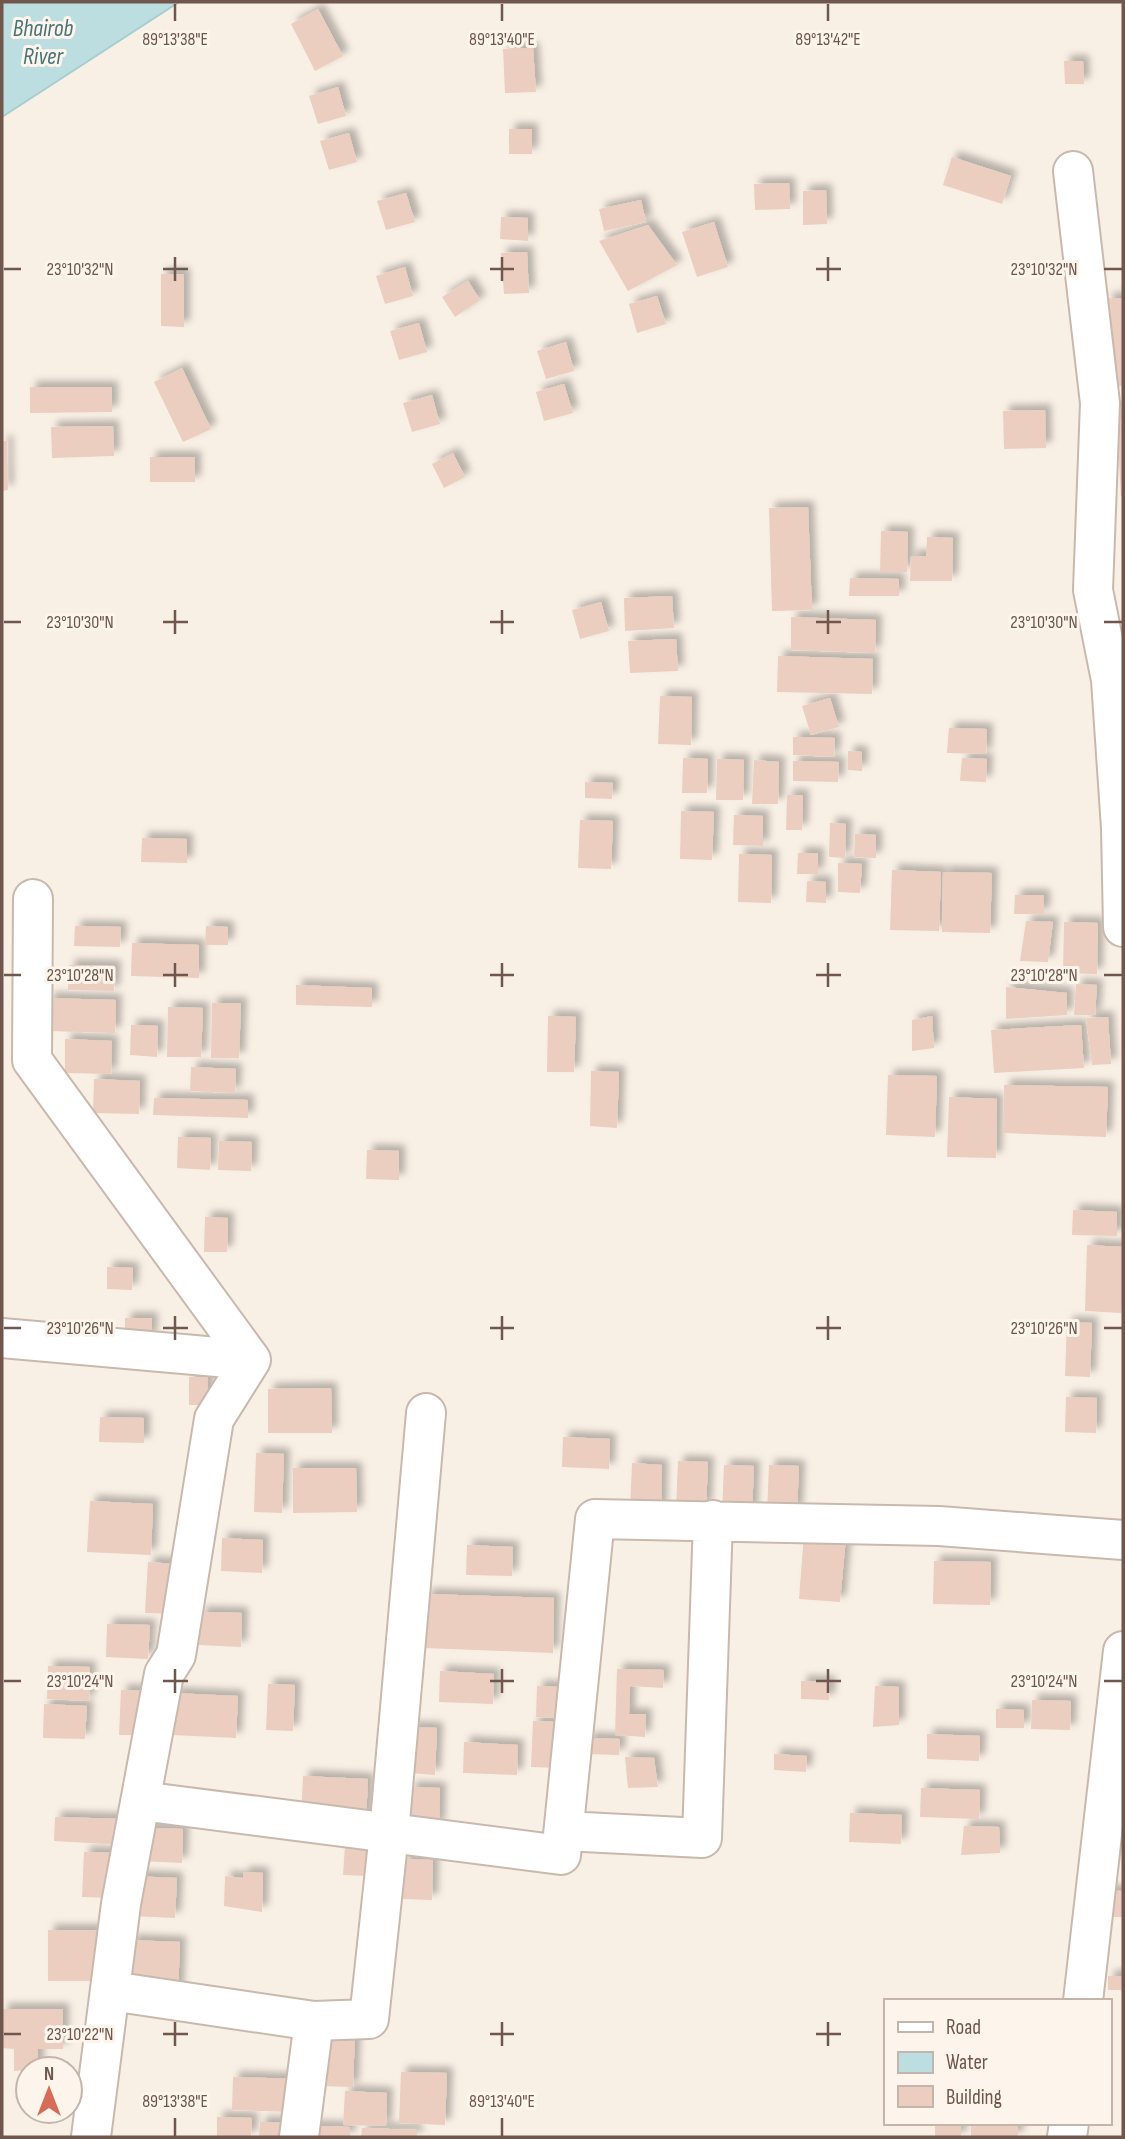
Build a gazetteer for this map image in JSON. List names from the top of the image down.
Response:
{
  "water": ["Bhairob River"],
  "legend": ["Road", "Water", "Building"],
  "north": "top",
  "coordinates": [
    "89°13'38\"E",
    "89°13'40\"E",
    "89°13'42\"E",
    "23°10'32\"N",
    "23°10'30\"N",
    "23°10'28\"N",
    "23°10'26\"N",
    "23°10'24\"N",
    "23°10'22\"N"
  ]
}
